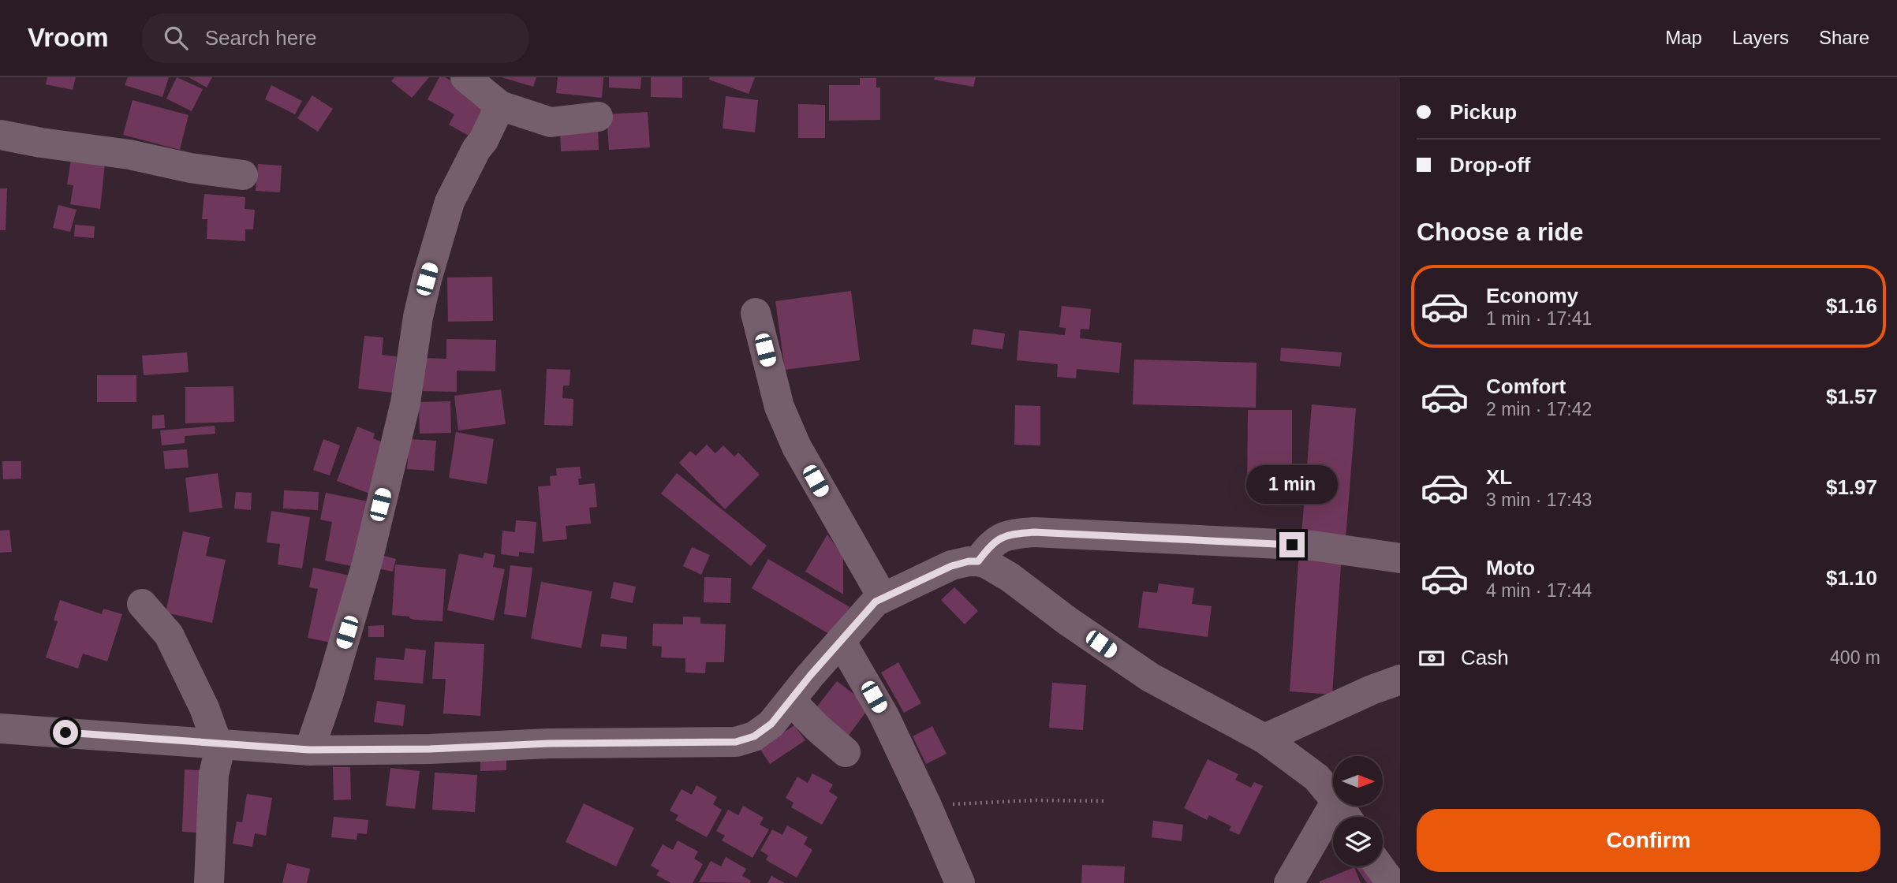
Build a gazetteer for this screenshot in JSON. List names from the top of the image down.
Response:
{
  "north": "right",
  "page": {
    "header": "Vroom",
    "search": "Search here",
    "nav": ["Map", "Layers", "Share"],
    "banner": ["Pickup", "Drop-off"],
    "heading": "Choose a ride",
    "list": [
      {
        "name": "Economy",
        "note": "1 min · 17:41",
        "value": "$1.16"
      },
      {
        "name": "Comfort",
        "note": "2 min · 17:42",
        "value": "$1.57"
      },
      {
        "name": "XL",
        "note": "3 min · 17:43",
        "value": "$1.97"
      },
      {
        "name": "Moto",
        "note": "4 min · 17:44",
        "value": "$1.10"
      }
    ],
    "bubble": "1 min",
    "pay": ["Cash", "400 m"],
    "buttons": "Confirm"
  }
}
